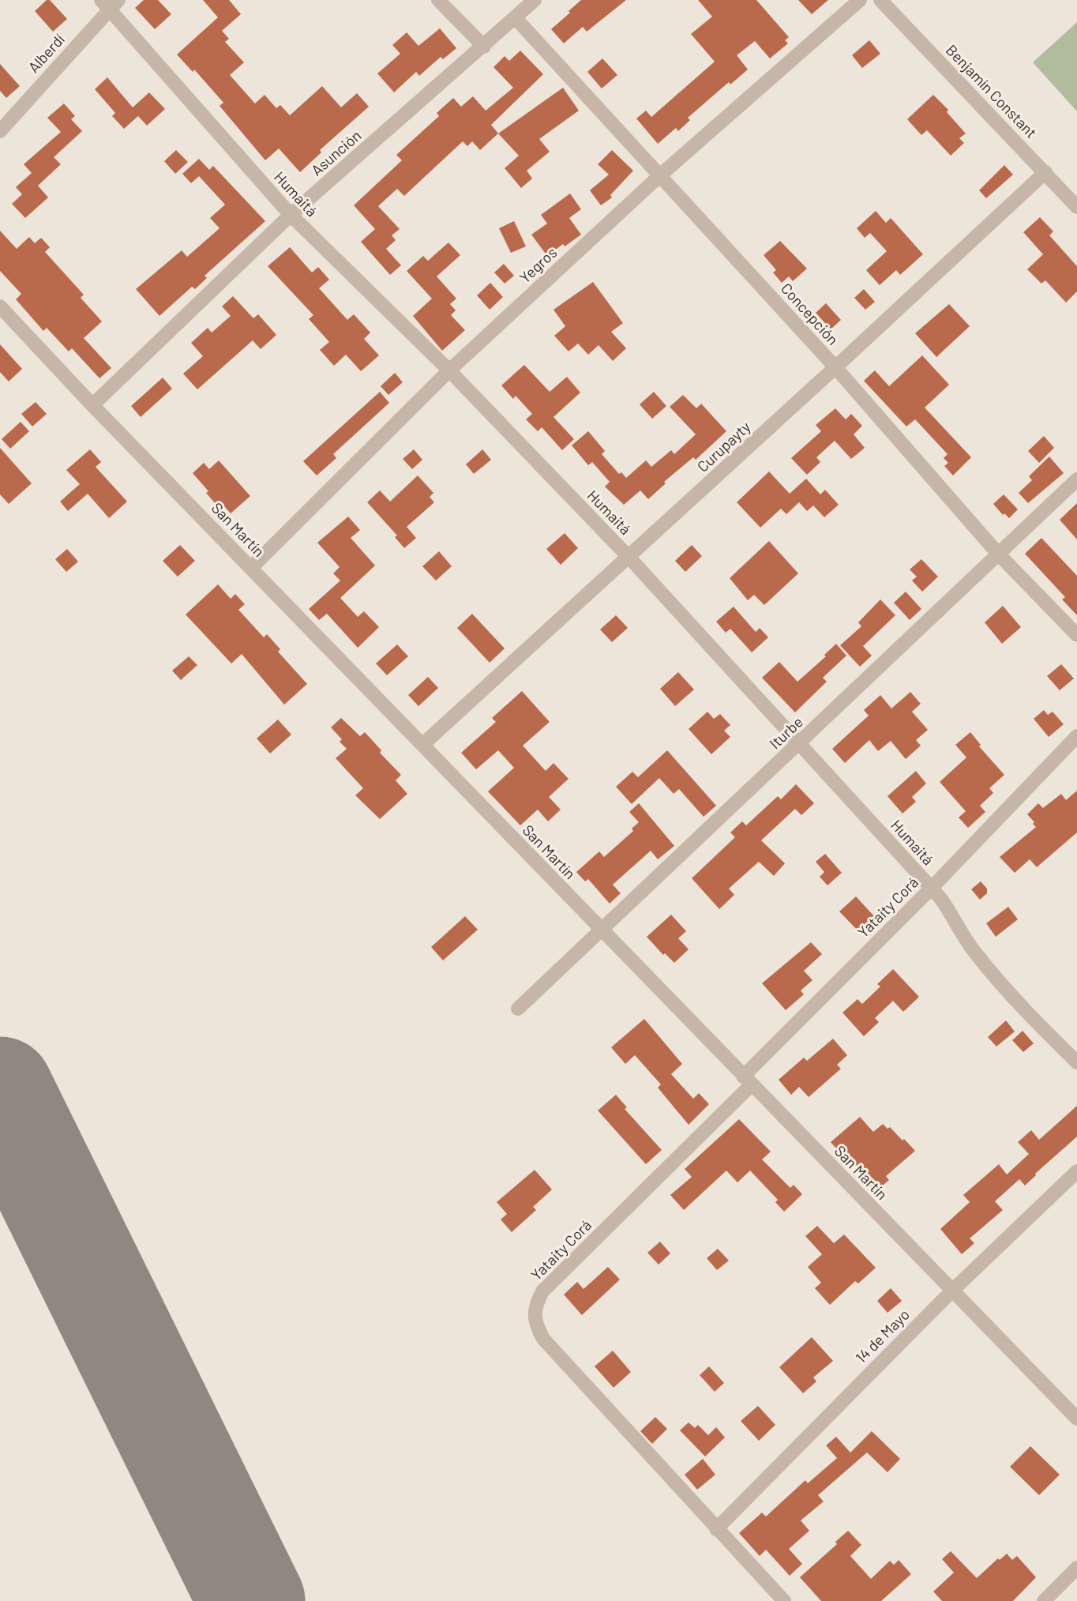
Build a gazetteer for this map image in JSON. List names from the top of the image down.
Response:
{
  "streets": {
    "street": [
      "Alberdí",
      "Benjamín Constant",
      "Asunción",
      "Humaitá",
      "Yegros",
      "Concepción",
      "Curupayty",
      "San Martín",
      "Iturbe",
      "Yataity Corá",
      "14 de Mayo"
    ]
  },
  "crossings": [
    ["Alberdí", "Humaitá"],
    ["Benjamín Constant", "Curupayty"],
    ["Asunción", "Humaitá"],
    ["Asunción", "Concepción"],
    ["Asunción", "San Martín"],
    ["Humaitá", "Yegros"],
    ["Humaitá", "Curupayty"],
    ["Humaitá", "Iturbe"],
    ["Humaitá", "Yataity Corá"],
    ["Yegros", "Concepción"],
    ["Yegros", "San Martín"],
    ["Concepción", "Curupayty"],
    ["Concepción", "Iturbe"],
    ["Curupayty", "San Martín"],
    ["San Martín", "Iturbe"],
    ["San Martín", "Yataity Corá"],
    ["San Martín", "14 de Mayo"],
    ["Yataity Corá", "14 de Mayo"]
  ]
}
